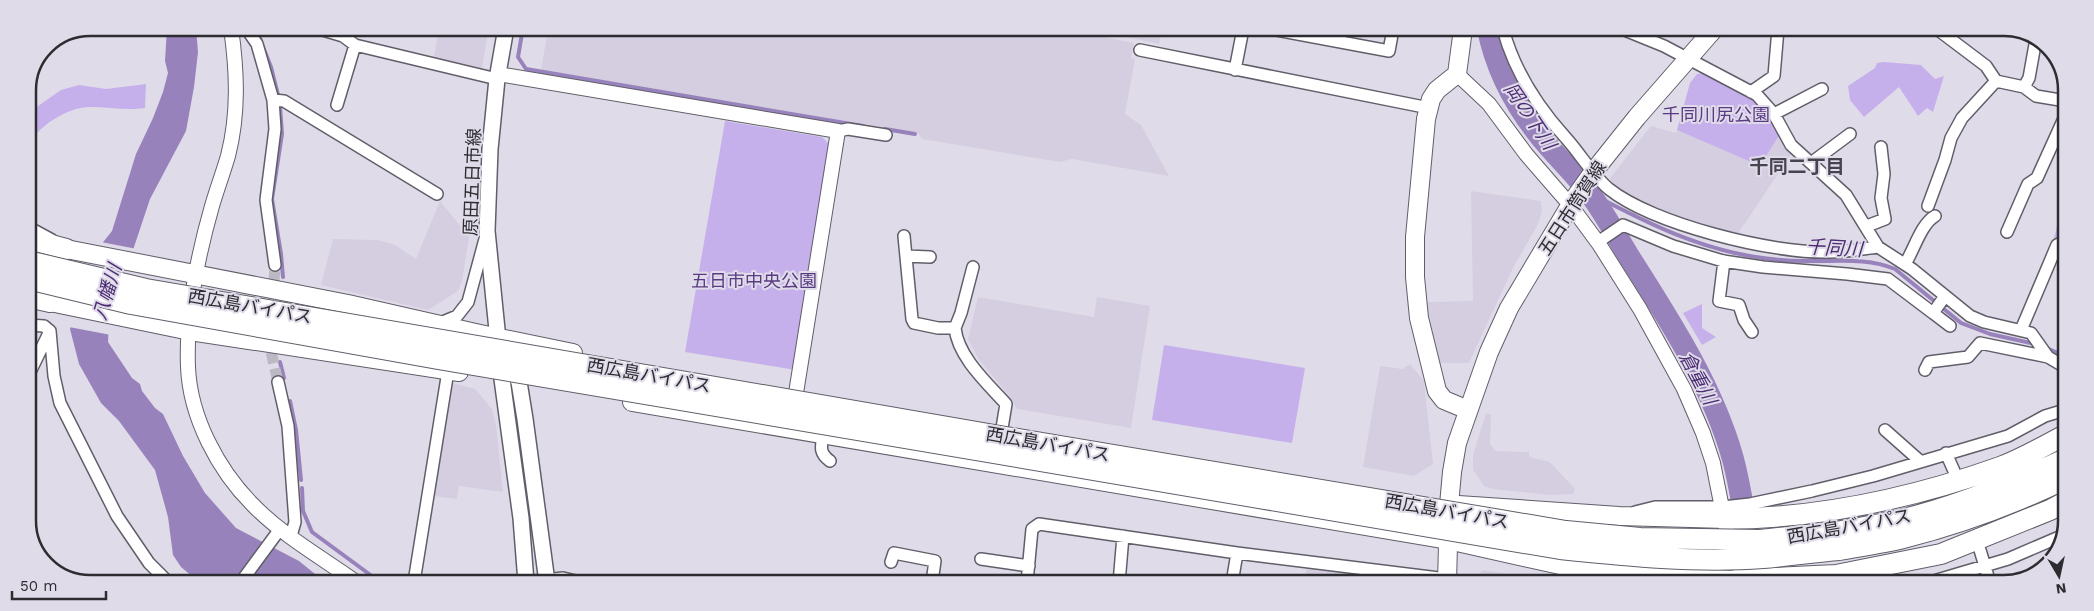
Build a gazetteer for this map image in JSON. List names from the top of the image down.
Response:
{
  "streets": {
    "highway": ["西広島バイパス"],
    "main road": ["原田五日市線", "五日市筒賀線"]
  },
  "crossings": [
    ["原田五日市線", "西広島バイパス"],
    ["五日市筒賀線", "西広島バイパス"]
  ],
  "districts": ["千同二丁目"],
  "water": [
    "岡の下川",
    "千同川",
    "八幡川",
    "倉重川"
  ],
  "parks": ["千同川尻公園", "五日市中央公園"],
  "scale_bar": "50 m",
  "north": "bottom"
}
